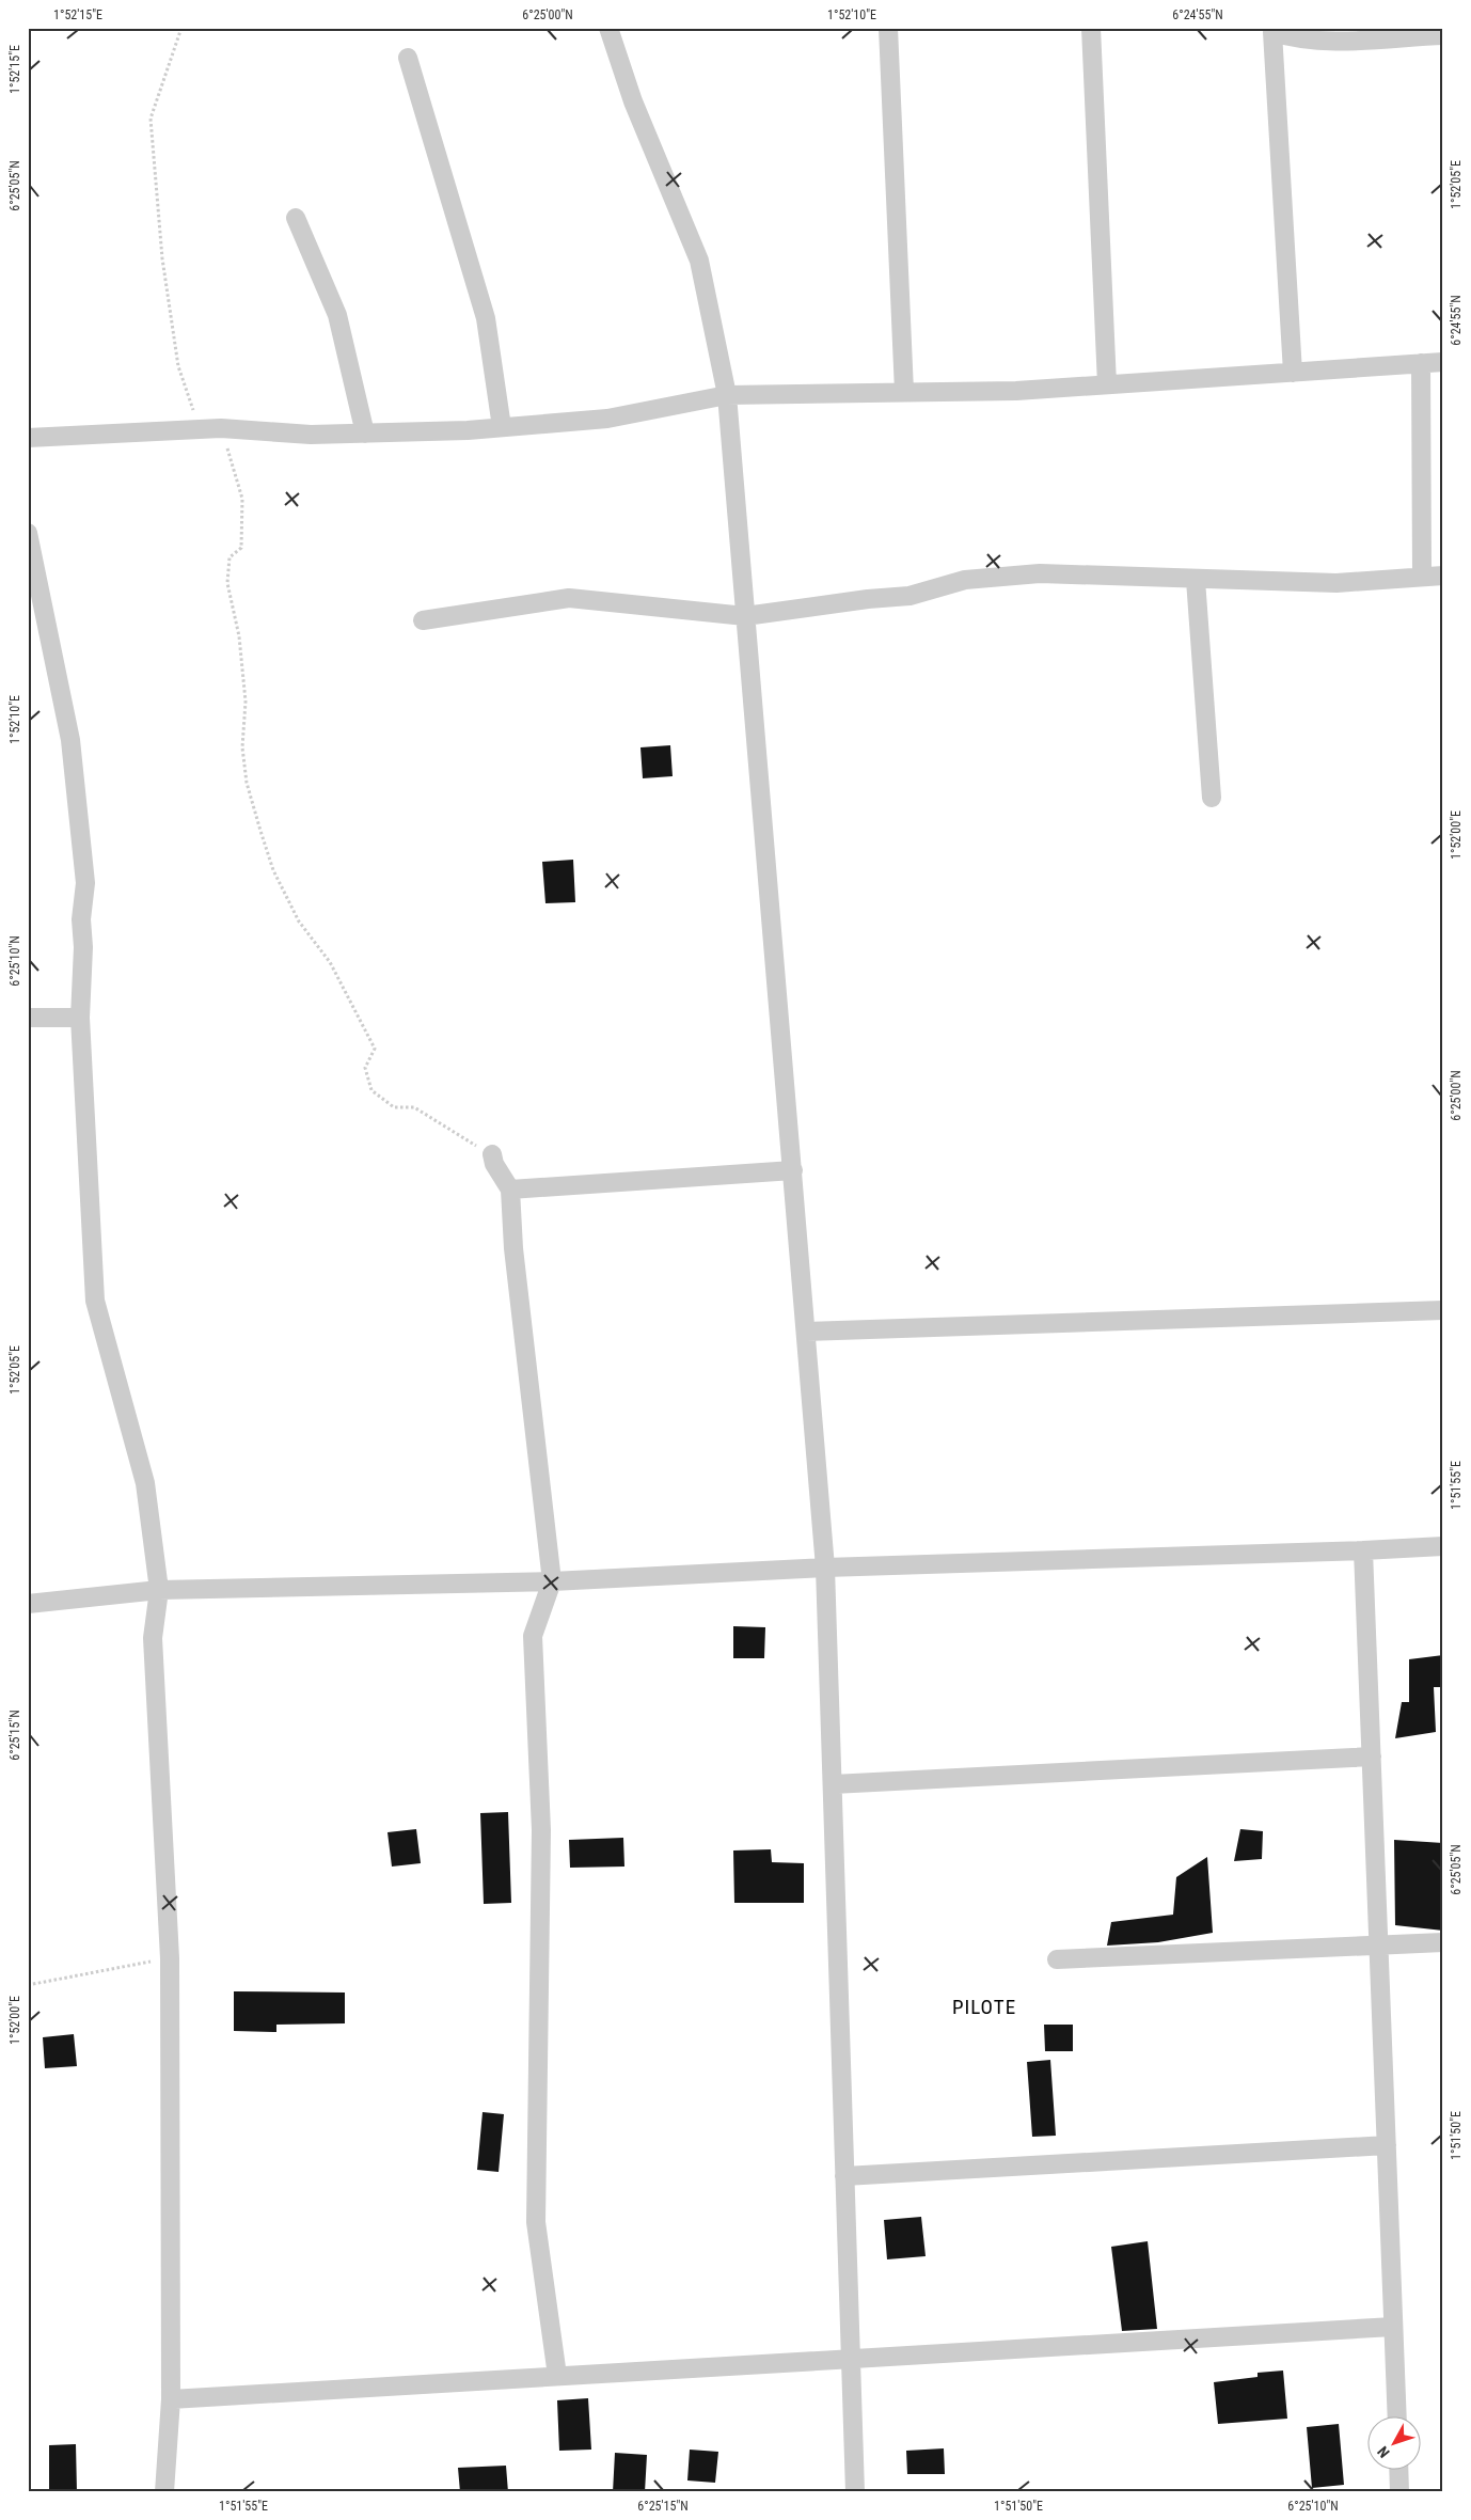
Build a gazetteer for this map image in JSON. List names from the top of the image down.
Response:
{
  "districts": ["PILOTE"],
  "north": "bottom left",
  "coordinates": [
    "1°52'15\"E",
    "6°25'00\"N",
    "1°52'10\"E",
    "6°24'55\"N",
    "1°52'05\"E",
    "6°25'05\"N",
    "1°52'00\"E",
    "6°25'10\"N",
    "1°51'55\"E",
    "6°25'15\"N",
    "1°51'50\"E"
  ]
}
